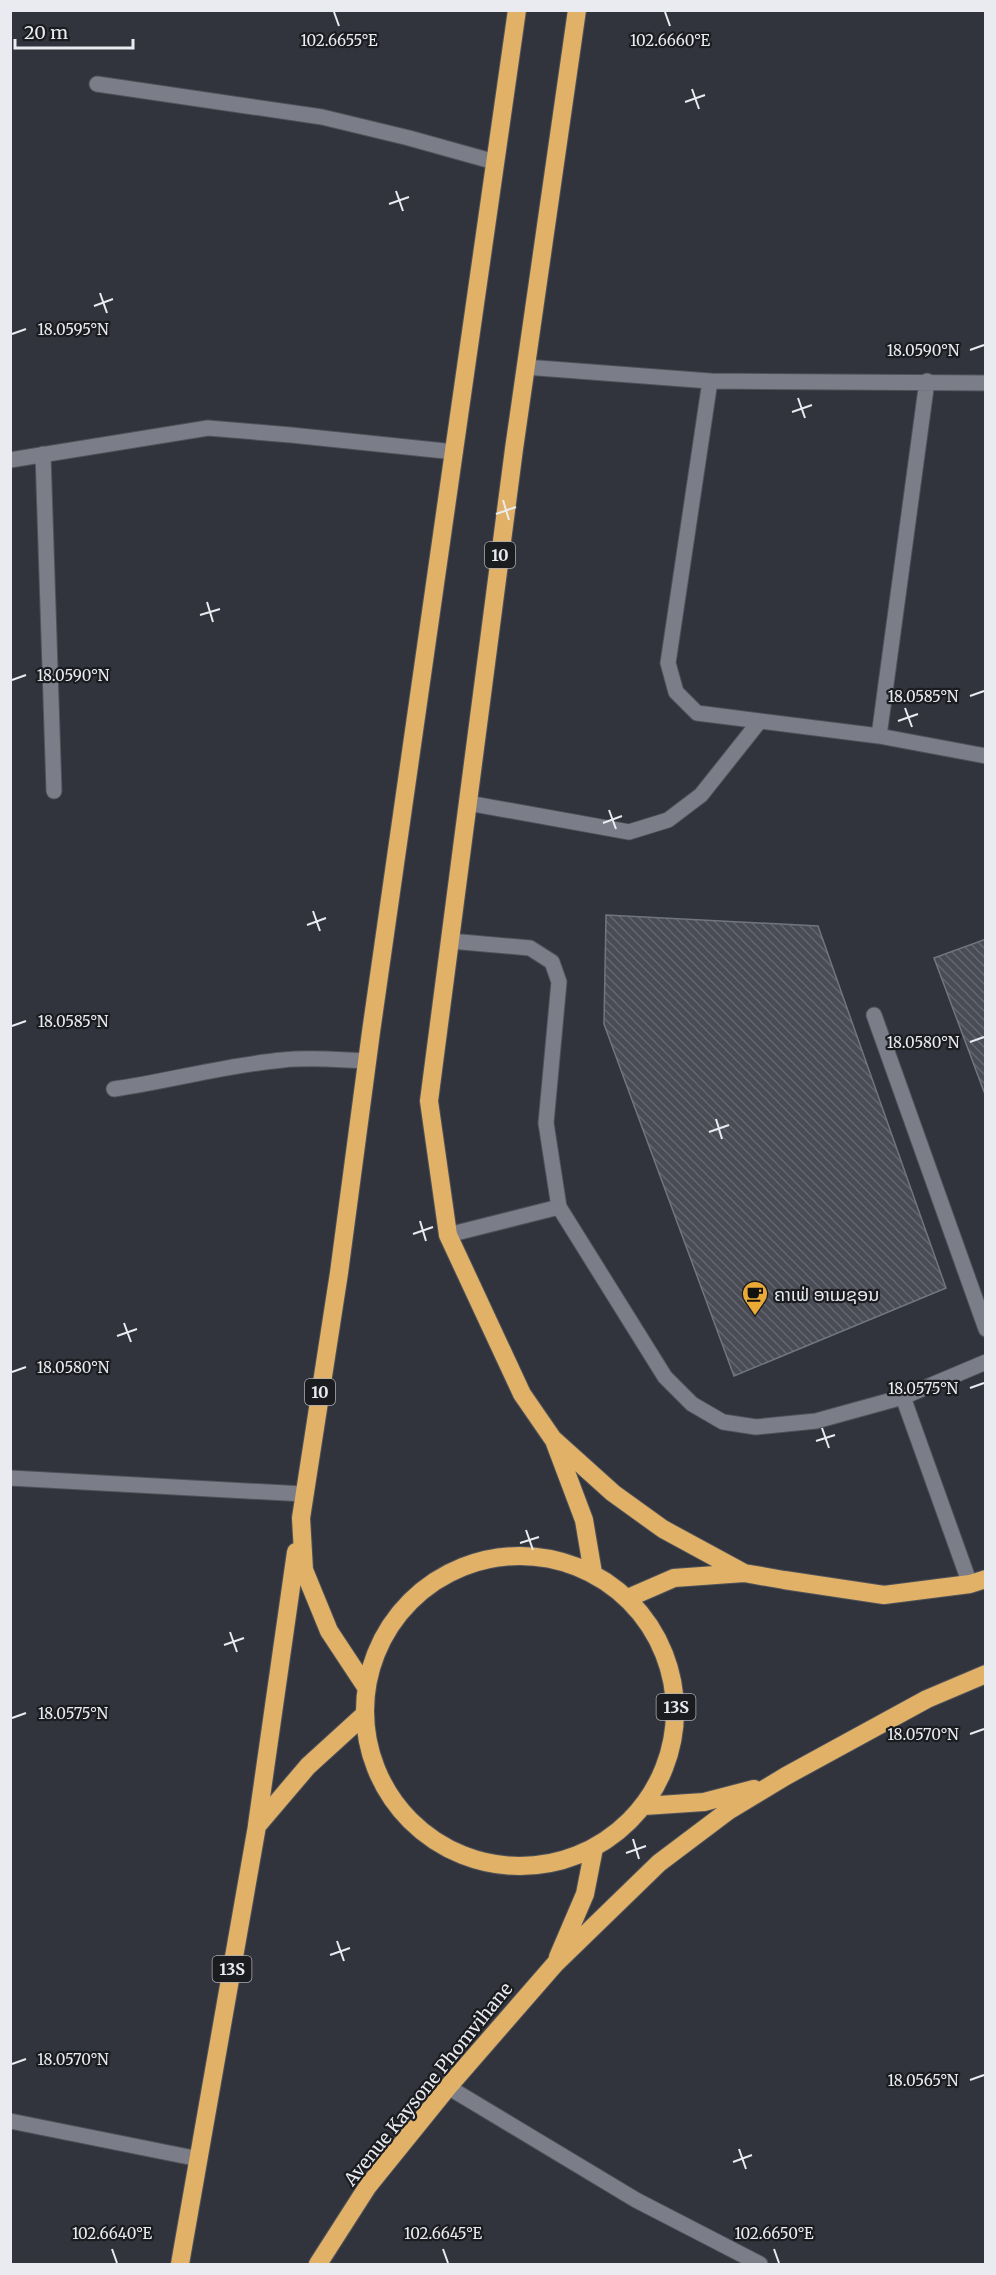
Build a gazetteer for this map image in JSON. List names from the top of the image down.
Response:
{
  "streets": {
    "highway": ["10", "13S", "Avenue Kaysone Phomvihane"]
  },
  "crossings": [
    ["10", "13S"],
    ["13S", "Avenue Kaysone Phomvihane"]
  ],
  "places": {
    "cafe": ["ຄາເຟ່ ອາເມຊອນ"]
  },
  "scale_bar": "20 m",
  "coordinates": [
    "102.6655°E",
    "102.6660°E",
    "18.0595°N",
    "18.0590°N",
    "18.0585°N",
    "18.0580°N",
    "18.0575°N",
    "18.0570°N",
    "18.0565°N",
    "102.6640°E",
    "102.6645°E",
    "102.6650°E"
  ]
}
